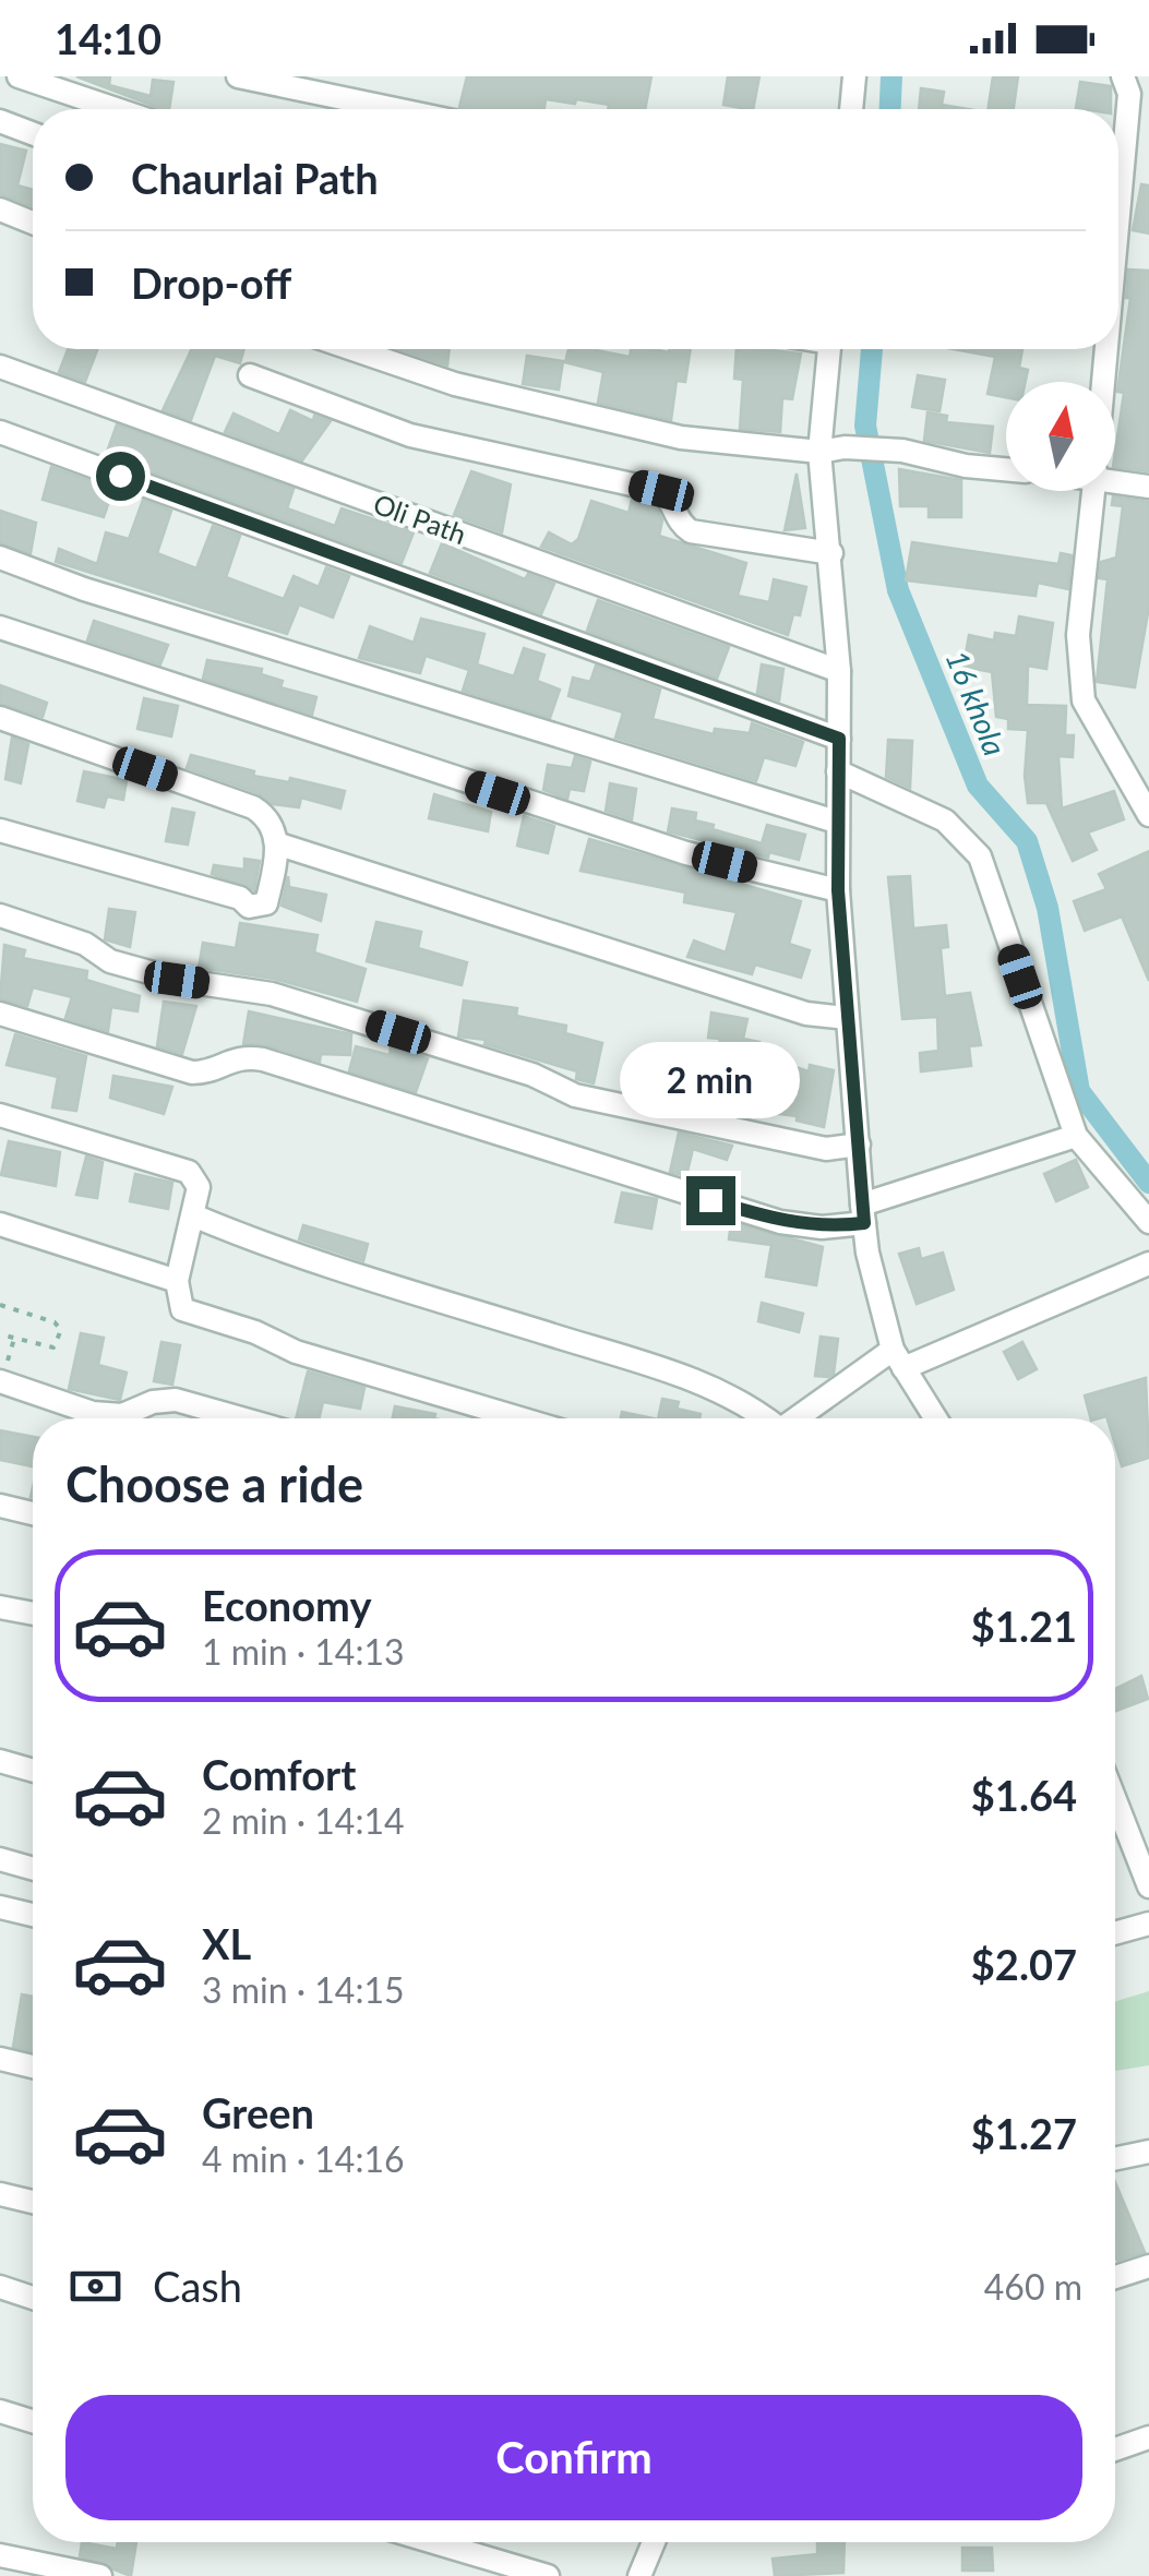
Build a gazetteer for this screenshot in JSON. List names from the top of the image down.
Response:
{
  "streets": {
    "street": ["Oli Path"]
  },
  "water": ["16 khola"],
  "north": "top",
  "page": {
    "status": "14:10",
    "banner": ["Chaurlai Path", "Drop-off"],
    "bubble": "2 min",
    "heading": "Choose a ride",
    "list": [
      {
        "name": "Economy",
        "note": "1 min · 14:13",
        "value": "$1.21"
      },
      {
        "name": "Comfort",
        "note": "2 min · 14:14",
        "value": "$1.64"
      },
      {
        "name": "XL",
        "note": "3 min · 14:15",
        "value": "$2.07"
      },
      {
        "name": "Green",
        "note": "4 min · 14:16",
        "value": "$1.27"
      }
    ],
    "pay": ["Cash", "460 m"],
    "buttons": "Confirm"
  }
}
